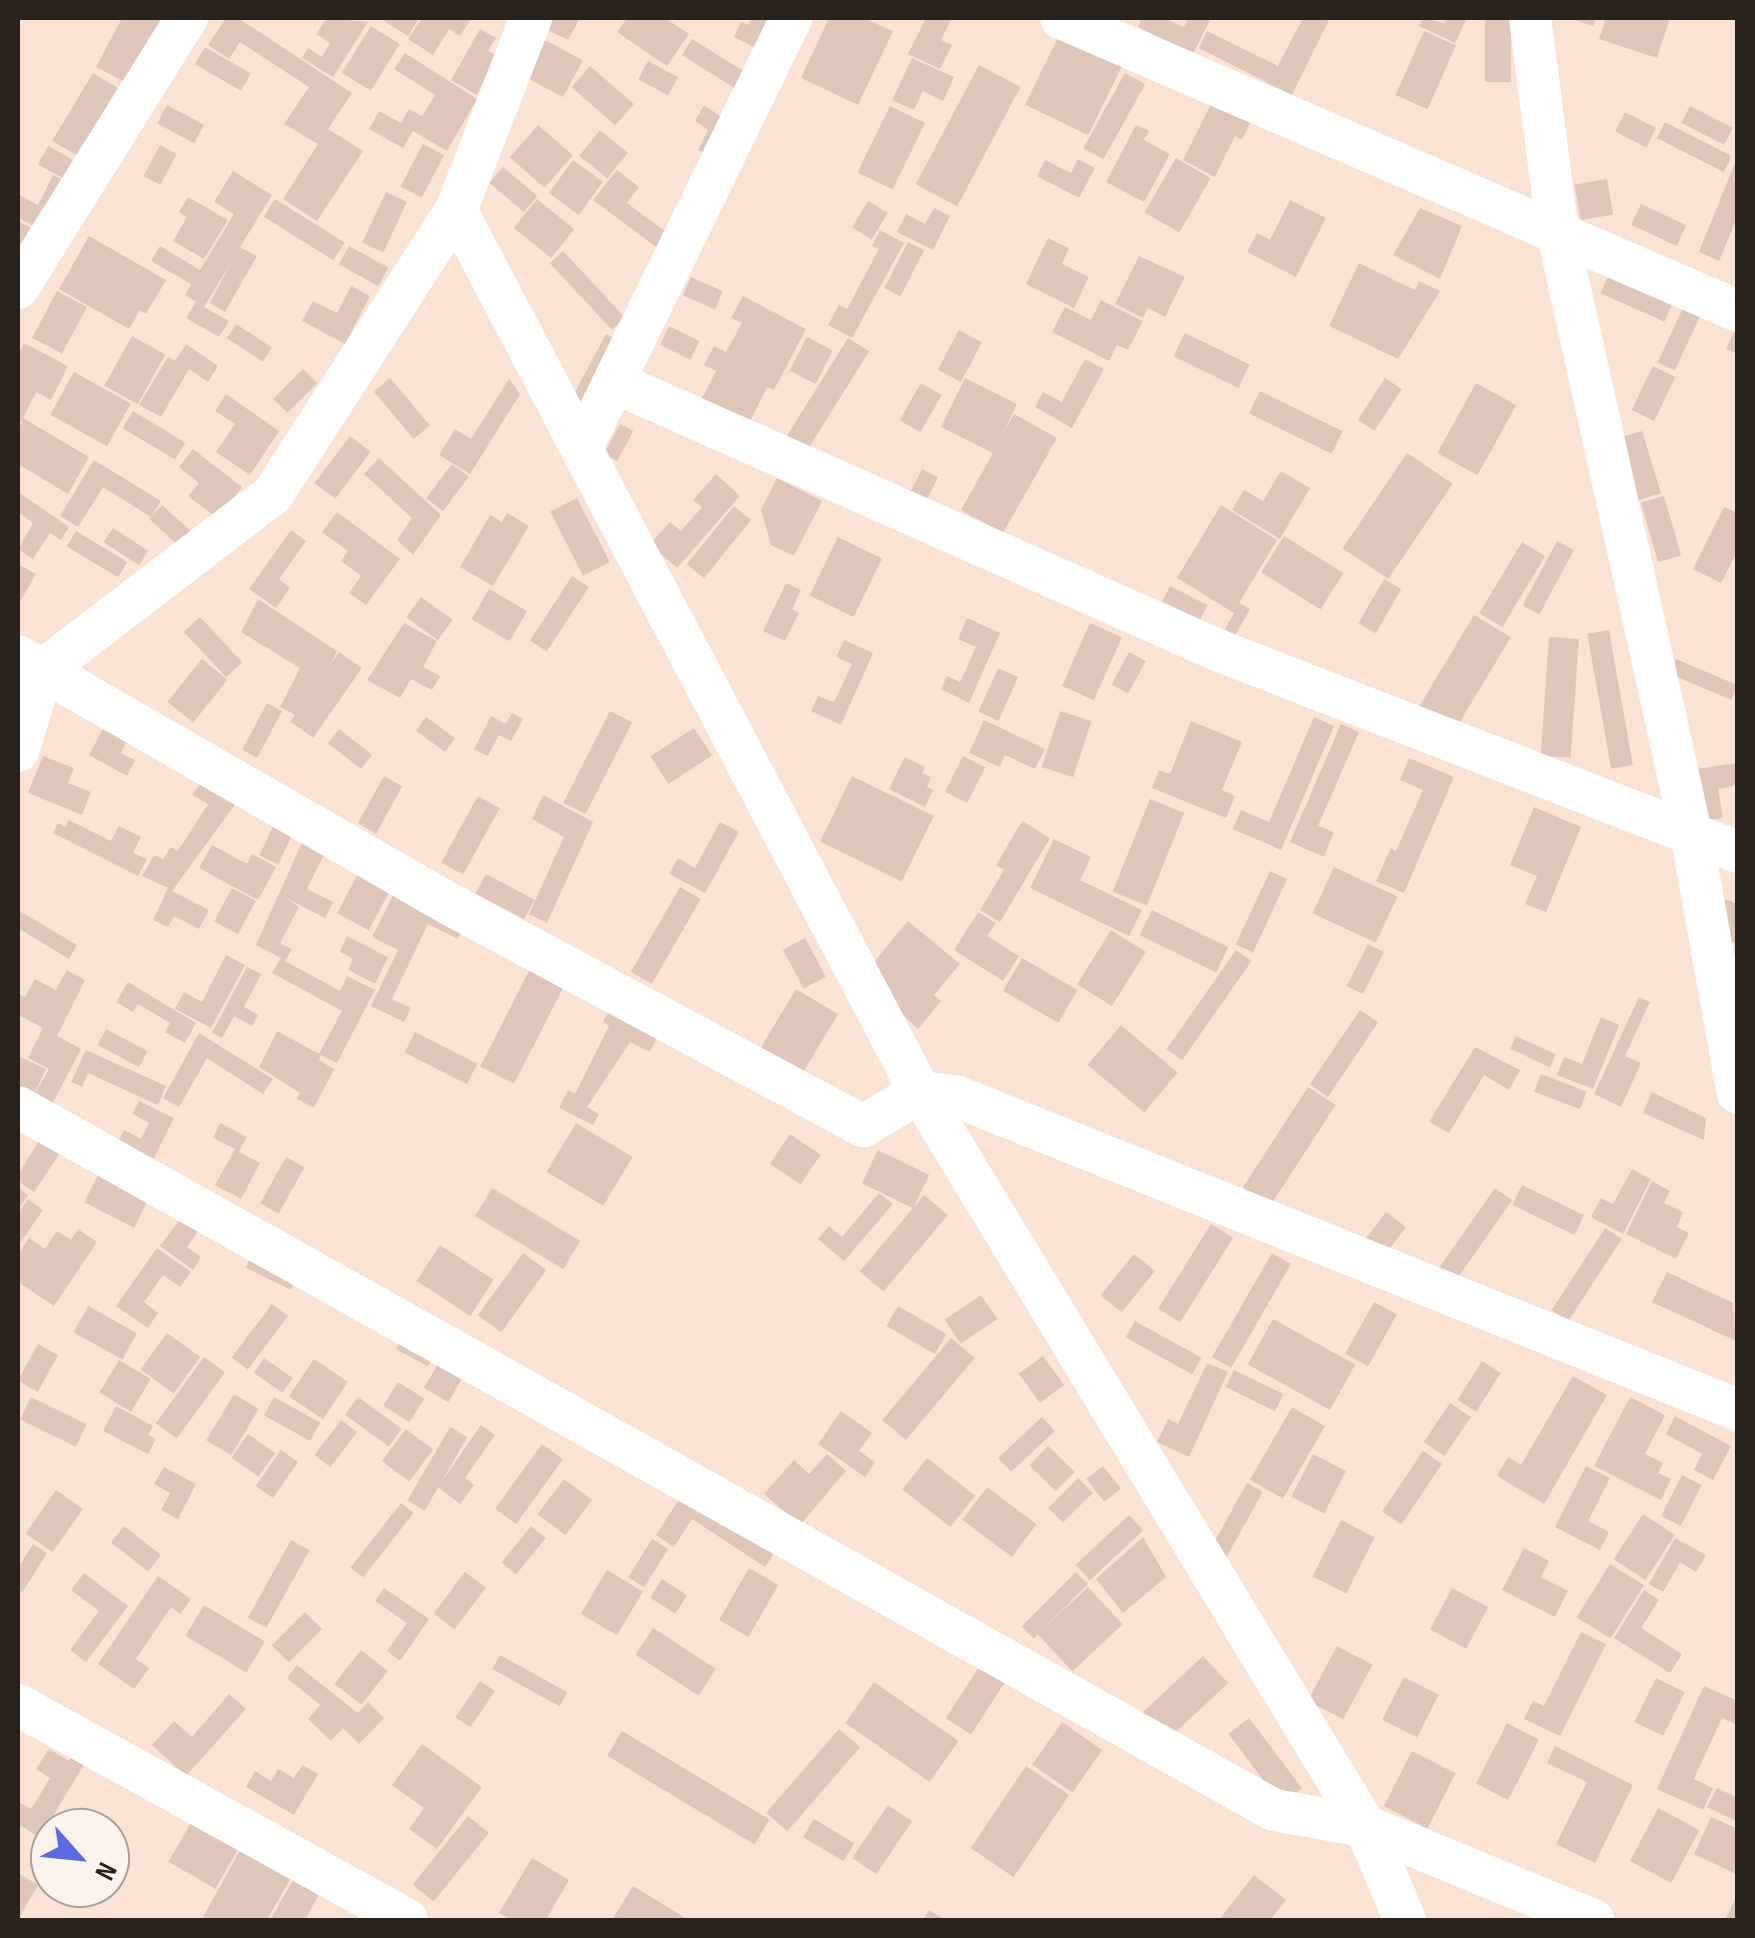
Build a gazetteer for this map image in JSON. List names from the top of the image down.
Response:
{
  "north": "bottom right"
}
